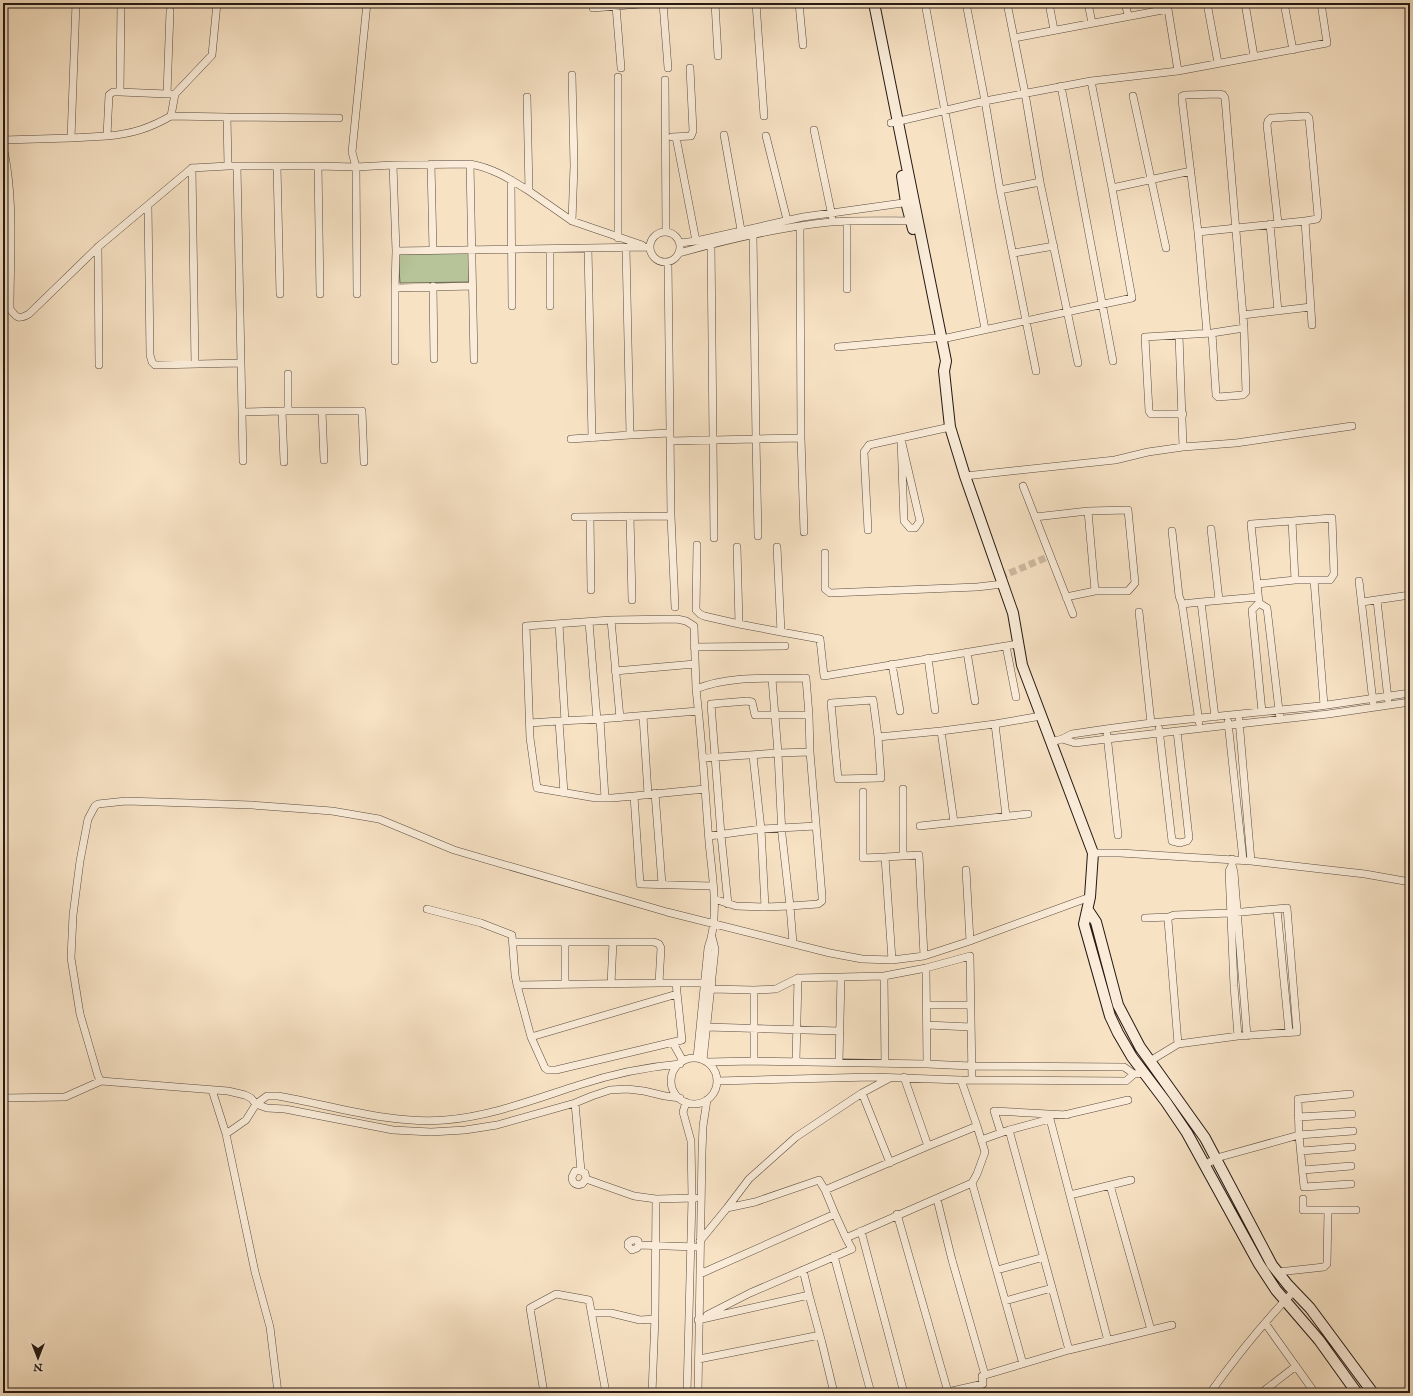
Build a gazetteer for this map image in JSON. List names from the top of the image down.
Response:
{
  "north": "bottom"
}
